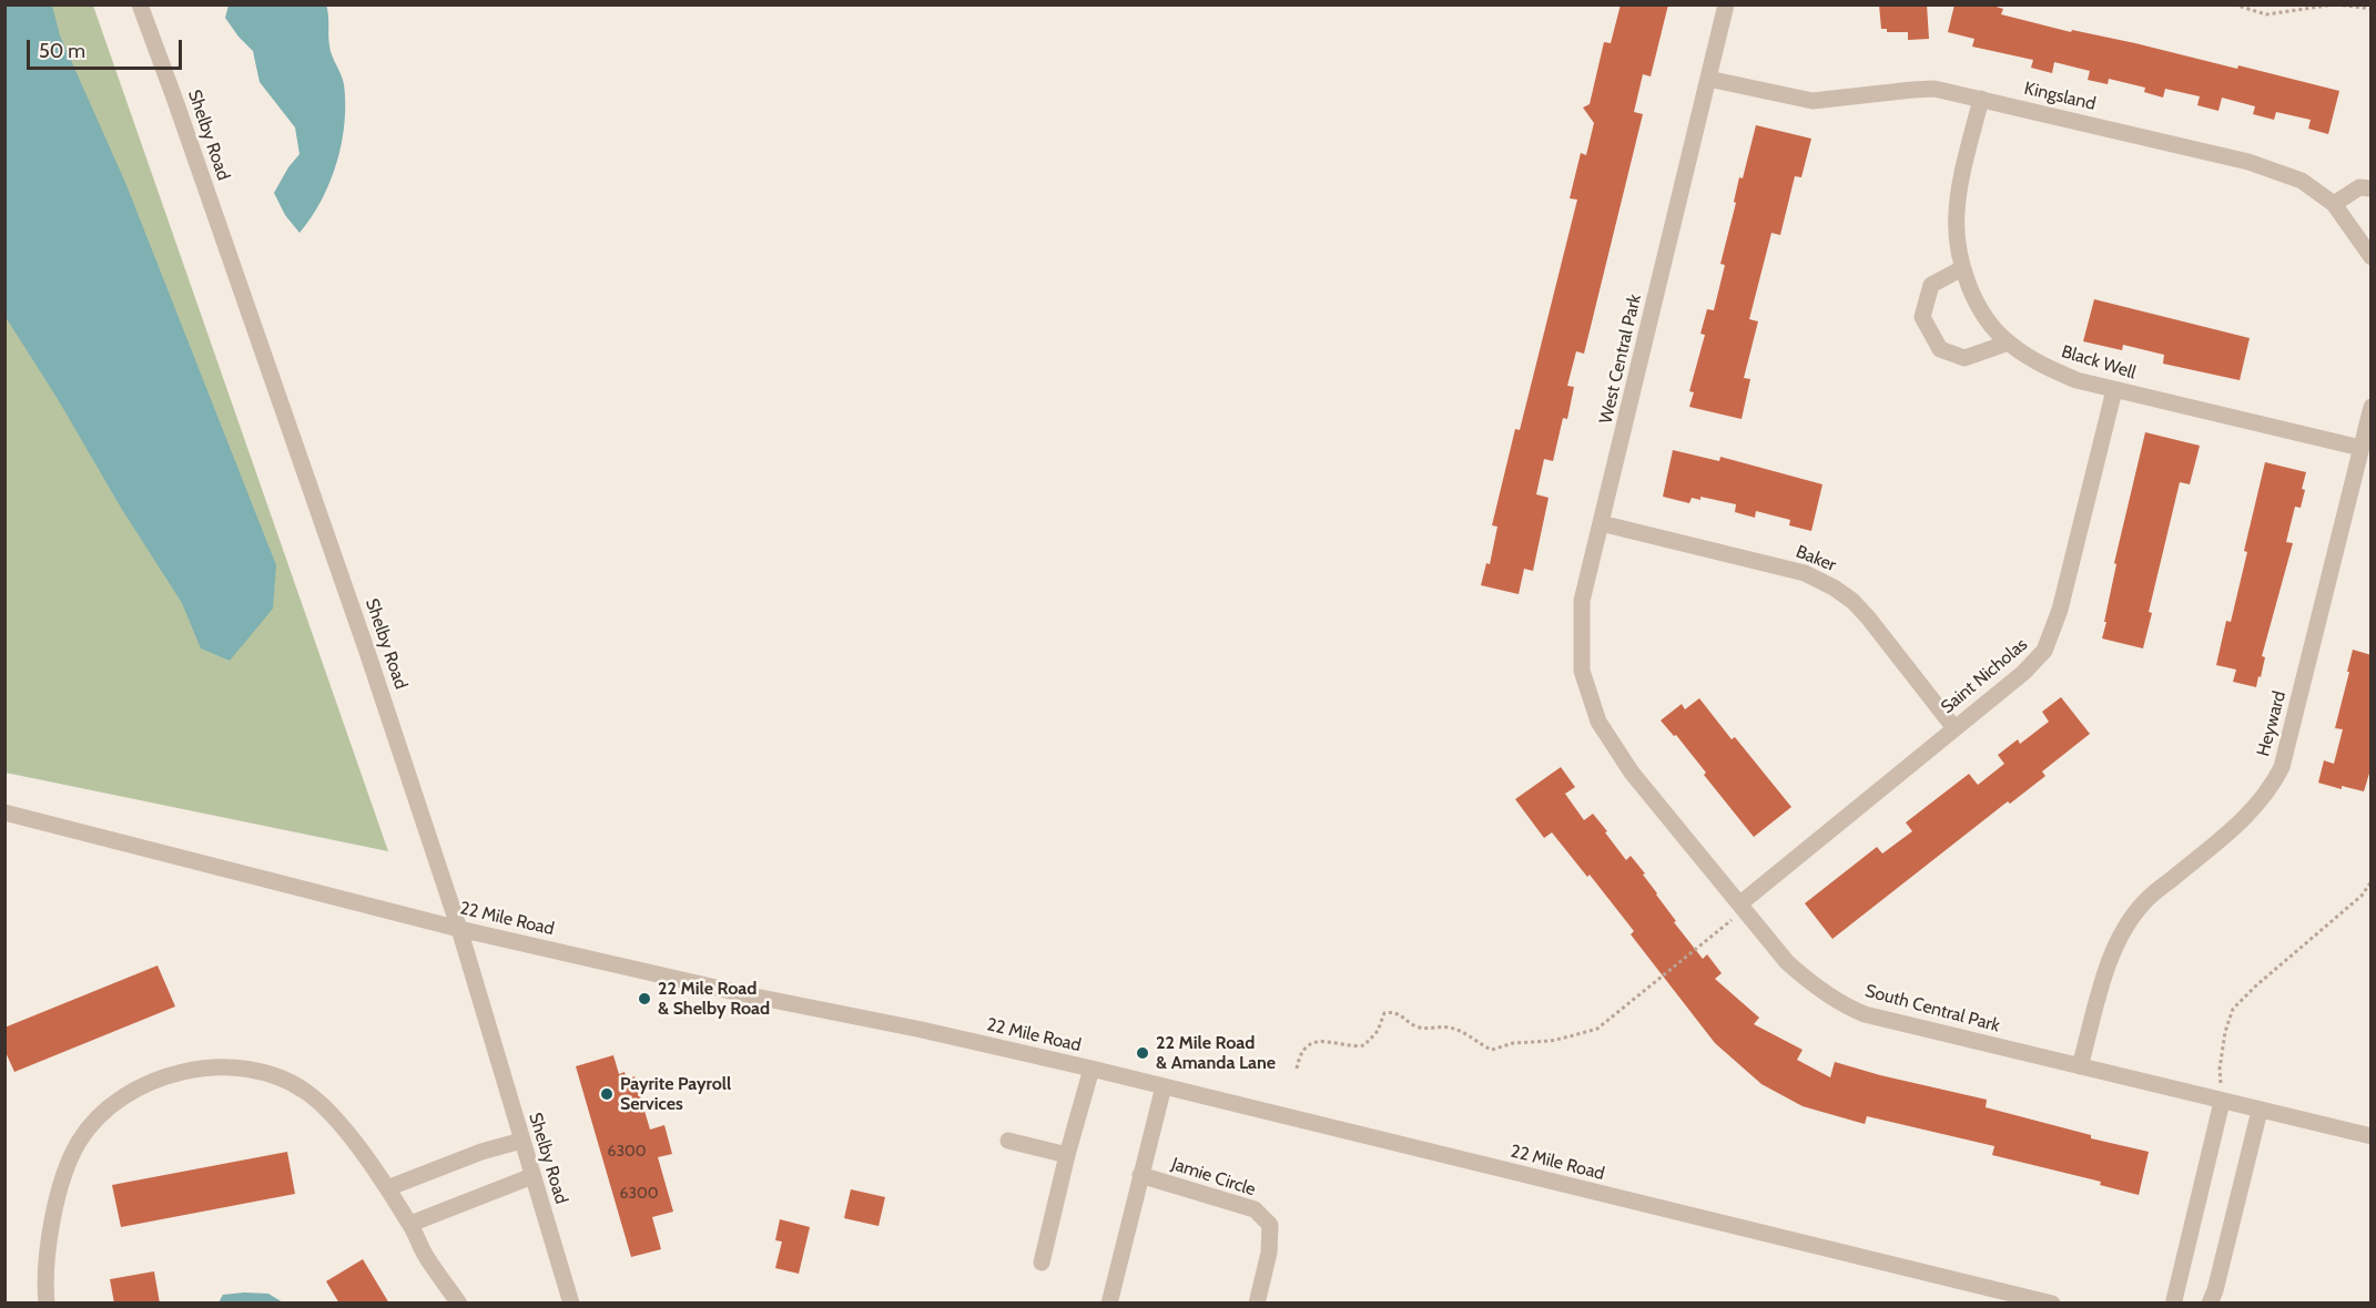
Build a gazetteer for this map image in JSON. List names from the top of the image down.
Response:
{
  "streets": {
    "street": [
      "Kingsland",
      "Shelby Road",
      "West Central Park",
      "Black Well",
      "Baker",
      "Saint Nicholas",
      "Heyward",
      "22 Mile Road",
      "South Central Park",
      "Jamie Circle"
    ]
  },
  "crossings": [
    ["Kingsland", "West Central Park"],
    ["Kingsland", "Black Well"],
    ["Shelby Road", "22 Mile Road"],
    ["West Central Park", "Baker"],
    ["West Central Park", "South Central Park"],
    ["Black Well", "Saint Nicholas"],
    ["Black Well", "Heyward"],
    ["Baker", "Saint Nicholas"],
    ["Saint Nicholas", "South Central Park"],
    ["Heyward", "South Central Park"]
  ],
  "places": ["22 Mile Road & Shelby Road", "22 Mile Road & Amanda Lane", "Payrite Payroll Services"],
  "house_numbers": ["6300", "6300"],
  "scale_bar": "50 m"
}
